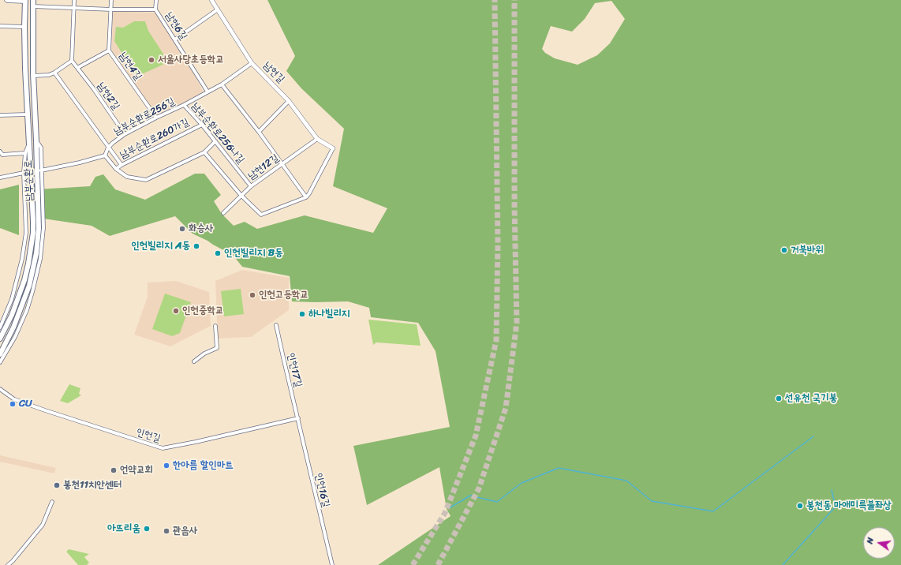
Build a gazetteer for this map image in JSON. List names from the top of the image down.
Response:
{
  "streets": {
    "main road": ["남부순환로"],
    "street": [
      "남현6길",
      "남현4길",
      "남현길",
      "남현2길",
      "남부순환로256길",
      "남부순환로256나길",
      "남부순환로260가길",
      "남현12길",
      "인헌17길",
      "인헌길",
      "인헌16길"
    ]
  },
  "crossings": [
    ["남현6길", "남부순환로256길"],
    ["남현4길", "남부순환로256길"],
    ["남현길", "남부순환로256길"],
    ["남현길", "남현12길"],
    ["남현2길", "남부순환로256길"],
    ["남부순환로256길", "남부순환로256나길"],
    ["남부순환로256나길", "남부순환로260가길"],
    ["남부순환로256나길", "남현12길"],
    ["인헌17길", "인헌길"],
    ["인헌17길", "인헌16길"],
    ["인헌길", "인헌16길"]
  ],
  "places": [
    "서울사당초등학교",
    "화승사",
    "인헌빌리지 A동",
    "거북바위",
    "인헌빌리지 B동",
    "인헌고등학교",
    "인헌중학교",
    "하나빌리지",
    "선유천 국기봉",
    "CU",
    "한아름 할인마트",
    "언약교회",
    "봉천11치안센터",
    "봉천동 마애미륵불좌상",
    "아뜨리움",
    "관음사"
  ],
  "north": "left"
}
